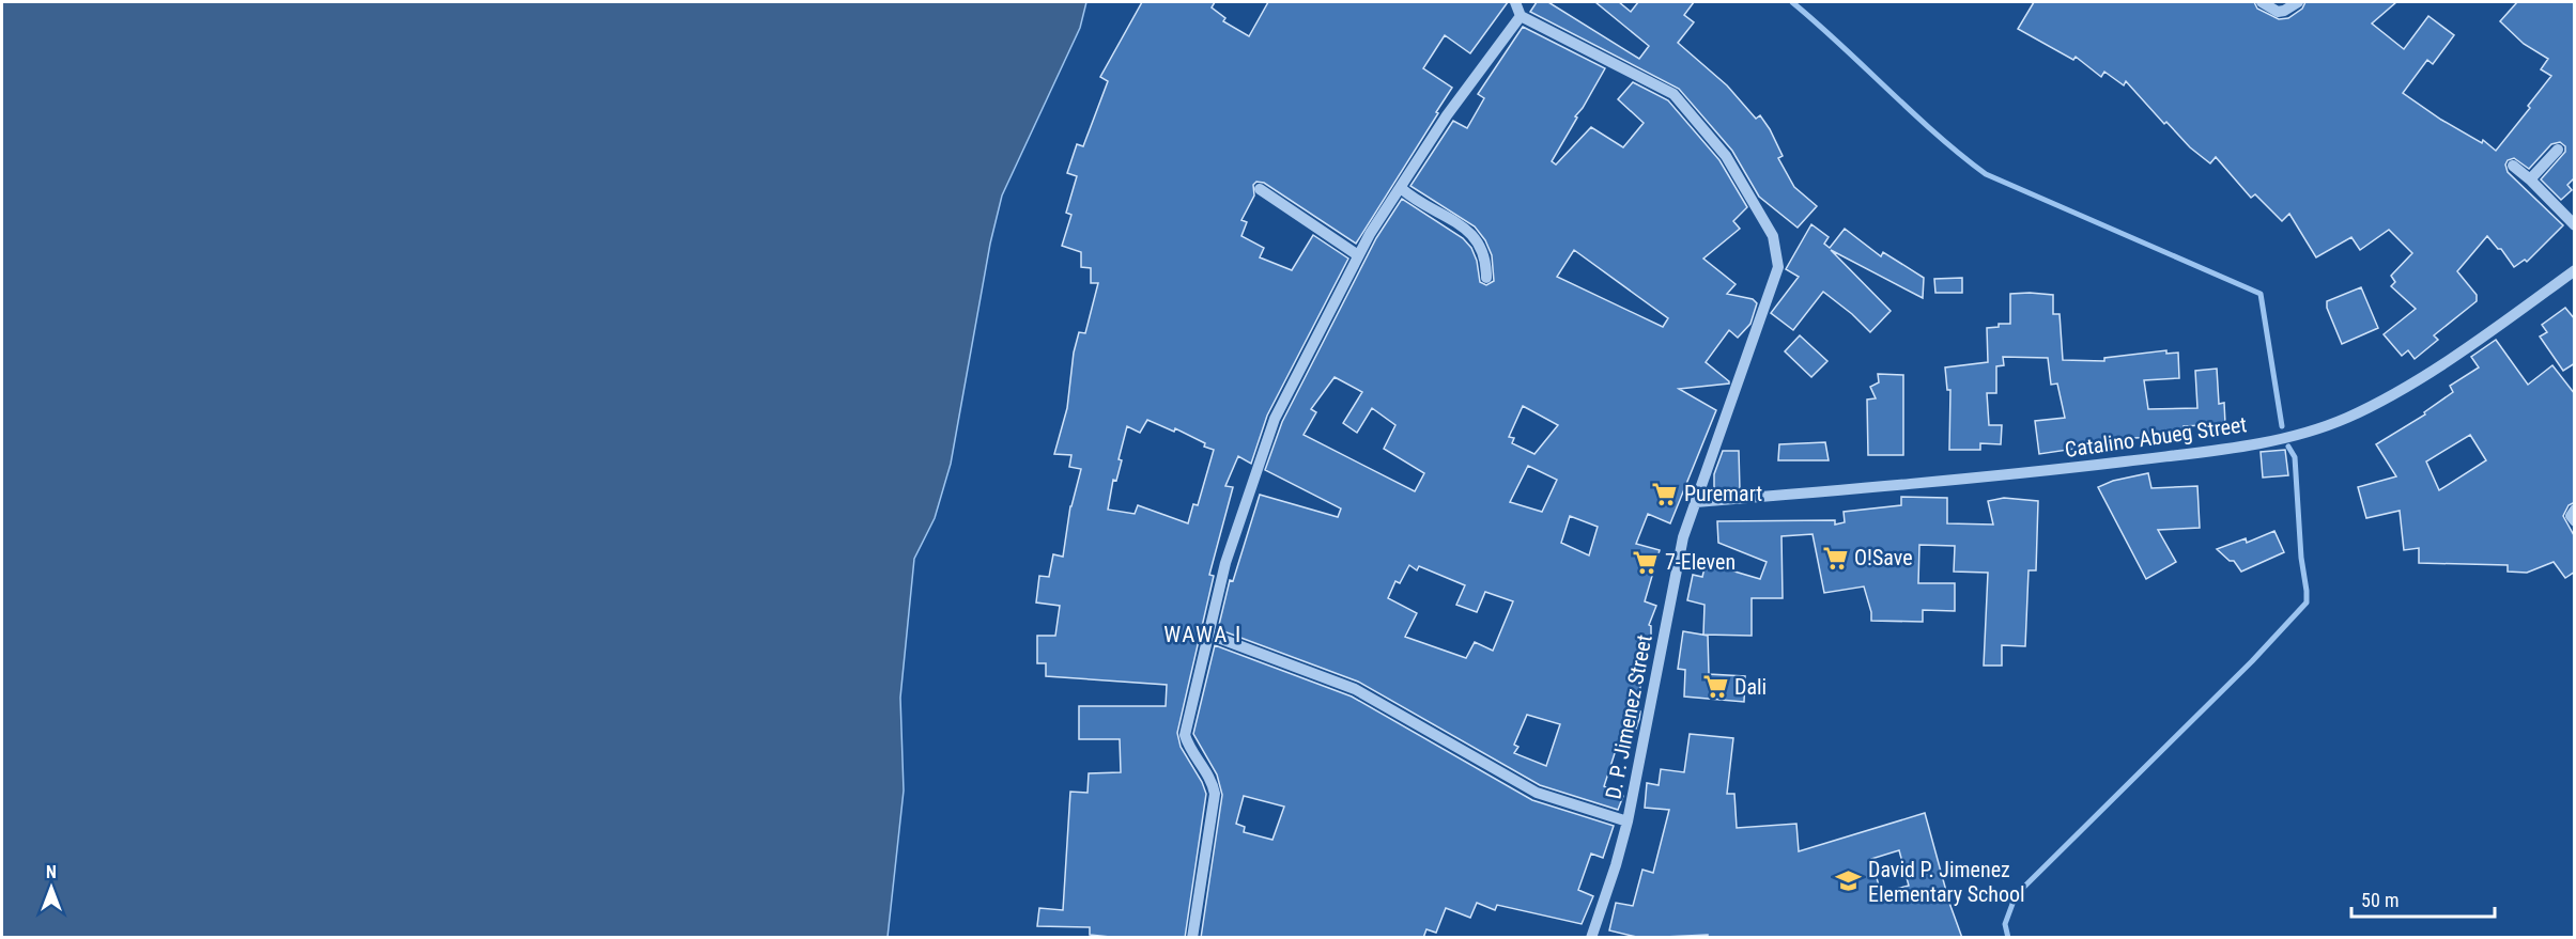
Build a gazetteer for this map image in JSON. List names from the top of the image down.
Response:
{
  "streets": {
    "street": ["Catalino Abueg Street", "D. P. Jimenez Street"]
  },
  "crossings": [
    ["Catalino Abueg Street", "D. P. Jimenez Street"]
  ],
  "districts": ["WAWA I"],
  "places": {
    "supermarket": [
      "Puremart",
      "O!Save",
      "7-Eleven",
      "Dali"
    ],
    "school or university": ["David P. Jimenez Elementary School"]
  },
  "scale_bar": "50 m",
  "north": "top"
}
